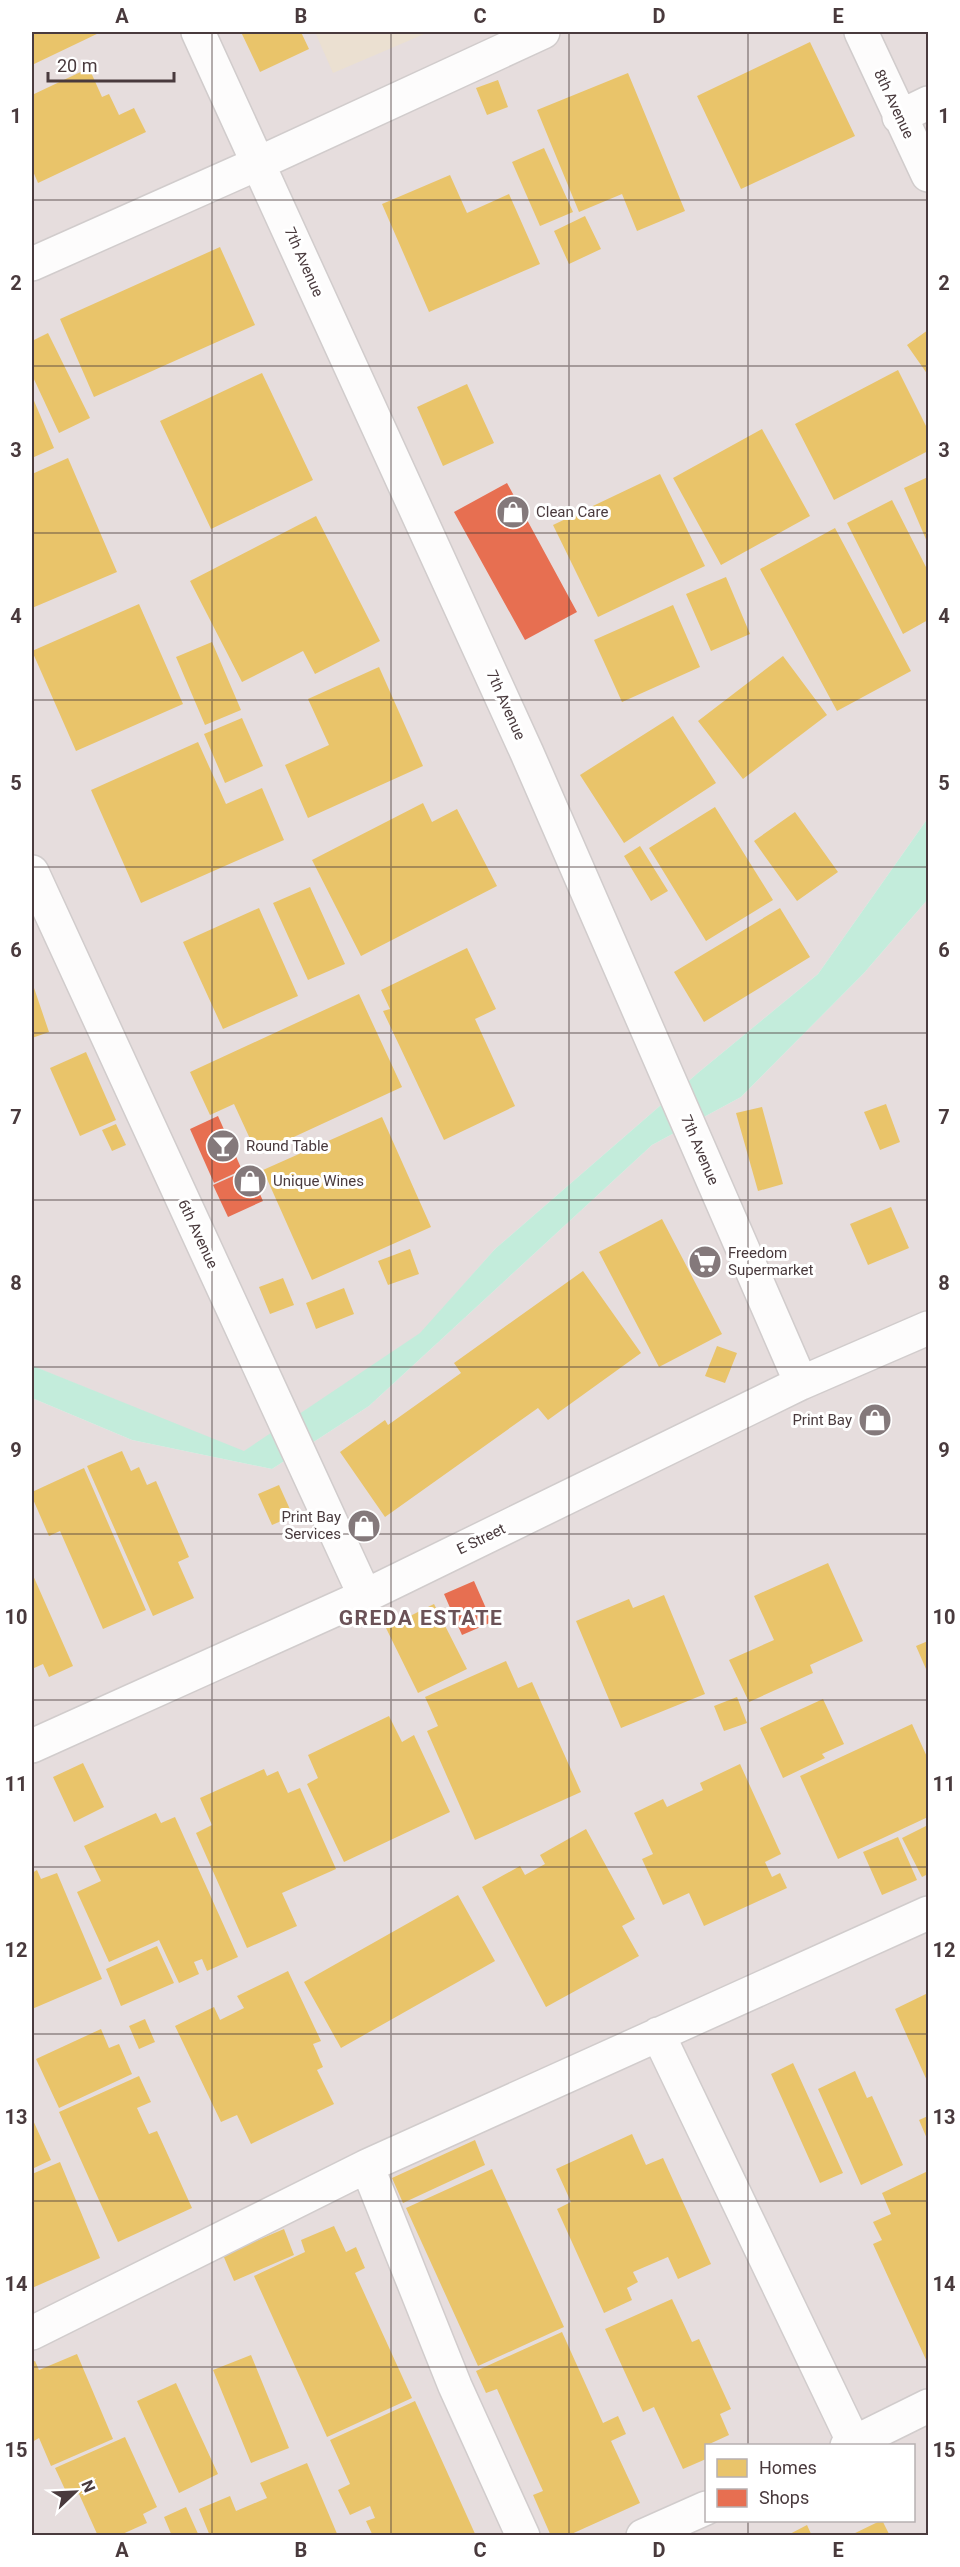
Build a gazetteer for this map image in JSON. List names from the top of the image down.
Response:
{
  "streets": {
    "street": [
      "8th Avenue",
      "7th Avenue",
      "6th Avenue",
      "E Street"
    ]
  },
  "crossings": [
    ["7th Avenue", "E Street"],
    ["6th Avenue", "E Street"]
  ],
  "districts": ["GREDA ESTATE"],
  "places": {
    "shop": [
      "Clean Care",
      "Unique Wines",
      "Print Bay",
      "Print Bay Services"
    ],
    "bar": ["Round Table"],
    "supermarket": ["Freedom Supermarket"]
  },
  "legend": ["Homes", "Shops"],
  "scale_bar": "20 m",
  "north": "top right",
  "grid": {
    "columns": [
      "A",
      "B",
      "C",
      "D",
      "E"
    ],
    "rows": [
      "1",
      "2",
      "3",
      "4",
      "5",
      "6",
      "7",
      "8",
      "9",
      "10",
      "11",
      "12",
      "13",
      "14",
      "15"
    ]
  }
}
